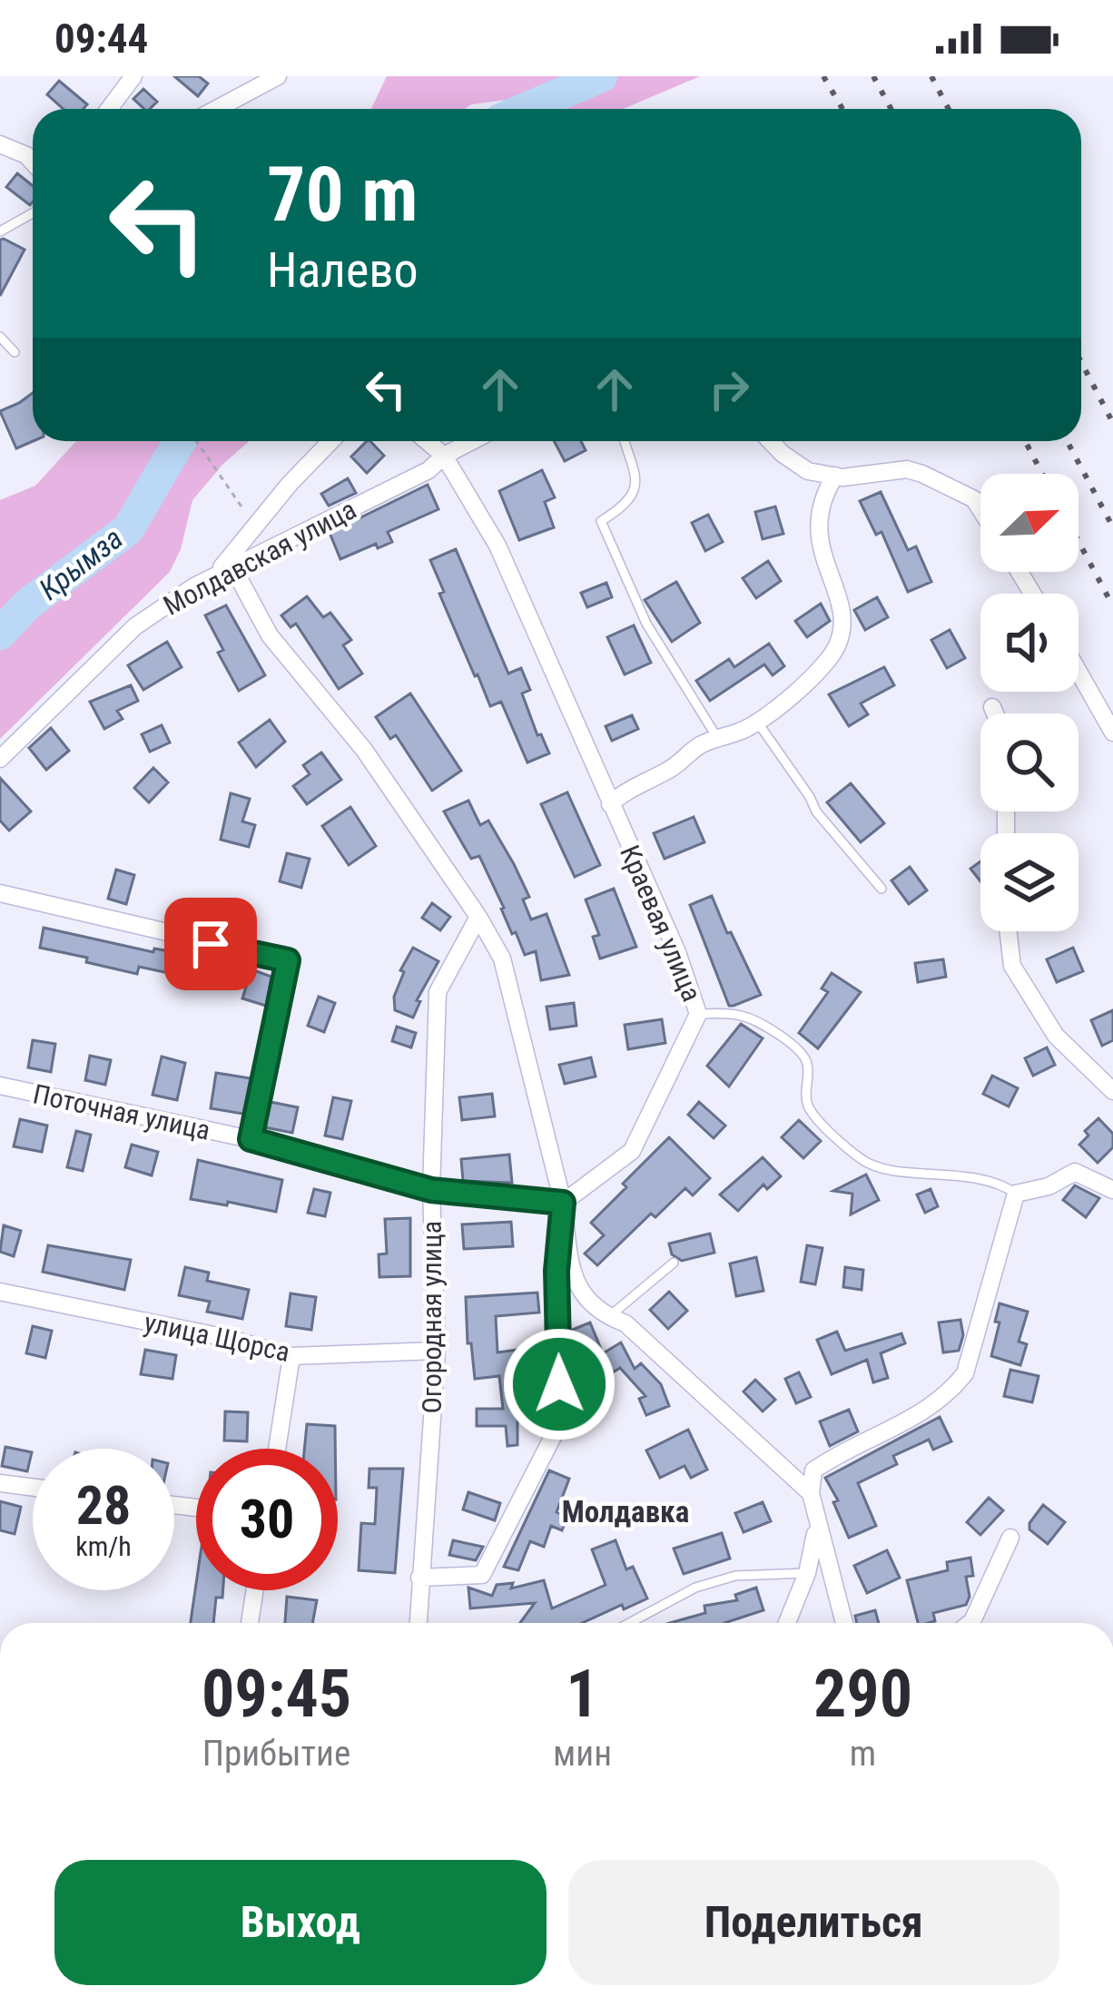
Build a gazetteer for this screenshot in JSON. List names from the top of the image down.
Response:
{
  "streets": {
    "street": [
      "Молдавская улица",
      "Краевая улица",
      "Поточная улица",
      "Огородная улица",
      "улица Щорса"
    ]
  },
  "crossings": [
    ["Молдавская улица", "Краевая улица"],
    ["Краевая улица", "Поточная улица"],
    ["Поточная улица", "Огородная улица"],
    ["Огородная улица", "улица Щорса"]
  ],
  "districts": ["Молдавка"],
  "water": ["Крымза"],
  "north": "top right",
  "page": {
    "status": "09:44",
    "turn": ["70 m", "Налево"],
    "speed": "28 km/h",
    "limit": "30",
    "eta": [
      "09:45",
      "Прибытие",
      "1",
      "мин",
      "290",
      "m"
    ],
    "buttons": ["Выход", "Поделиться"]
  }
}
